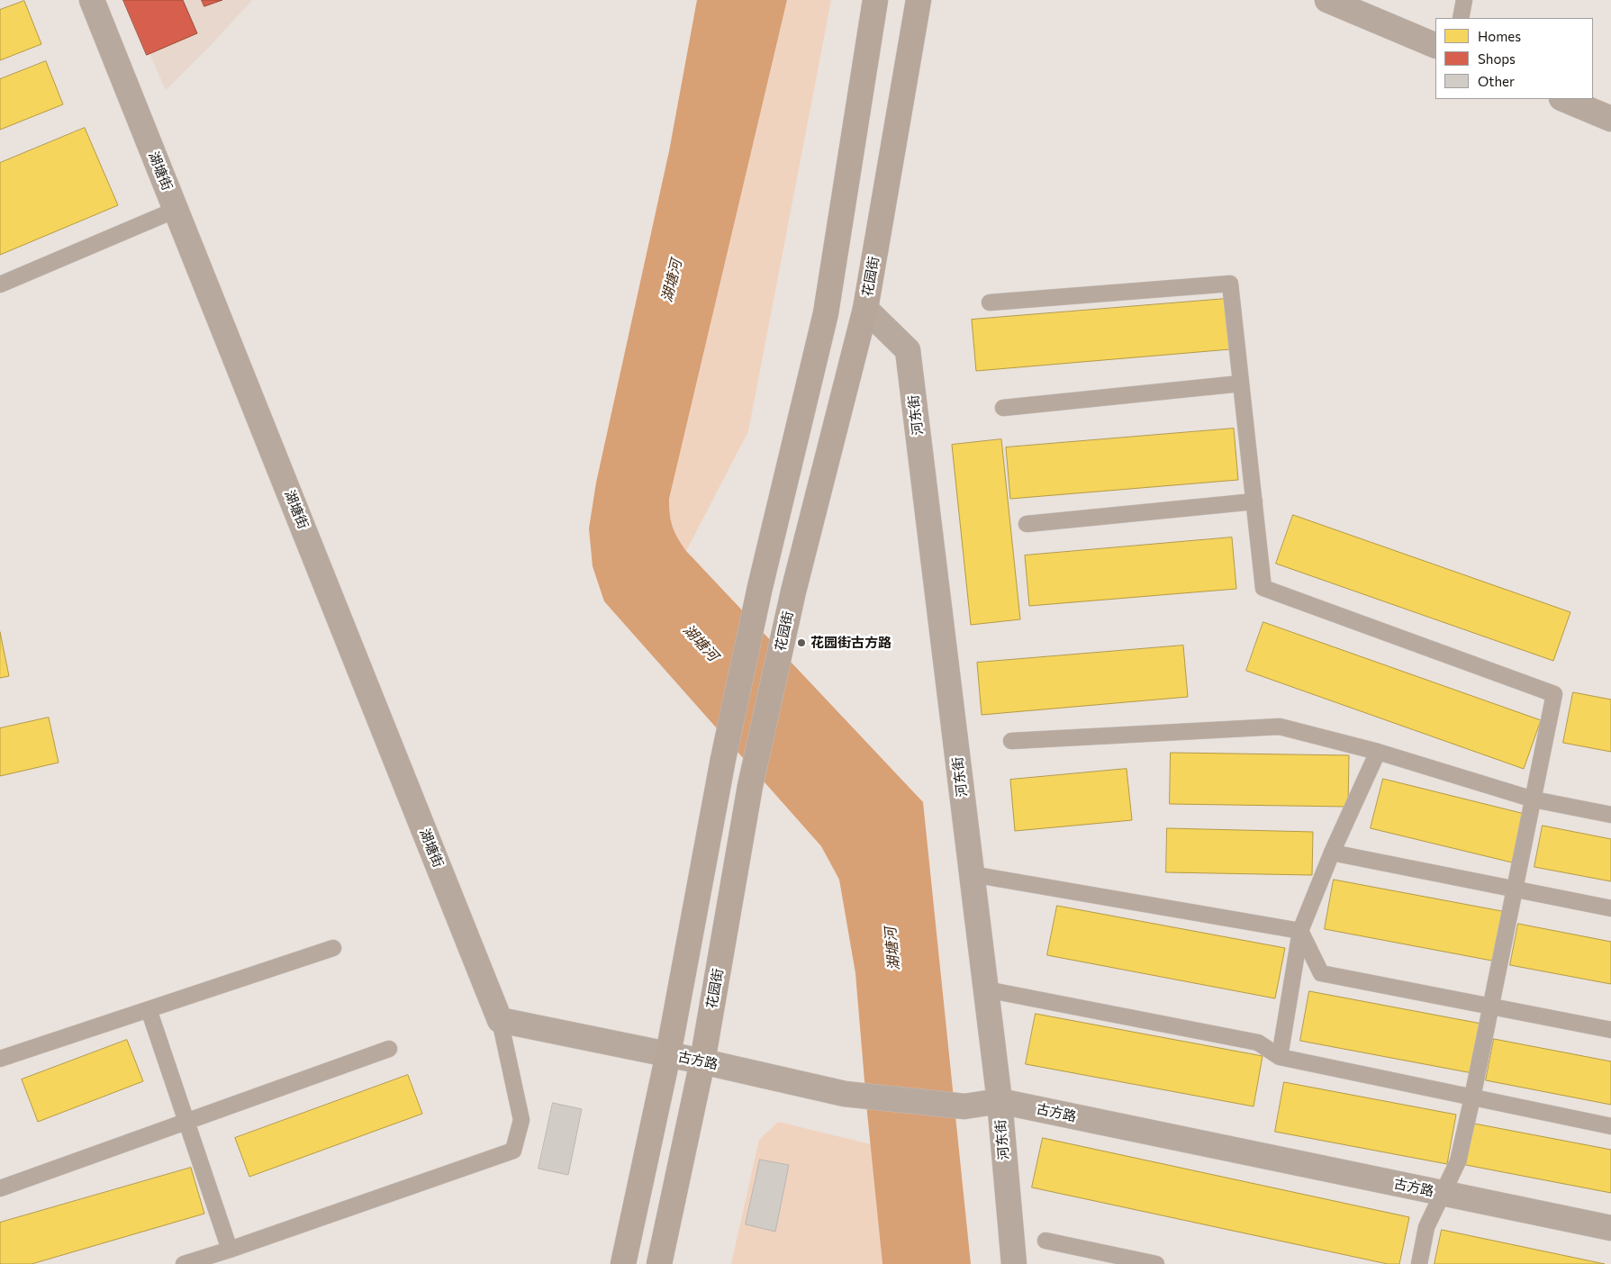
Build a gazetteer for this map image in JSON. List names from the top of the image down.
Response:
{
  "streets": {
    "main road": ["花园街"],
    "street": ["湖塘街", "河东街", "古方路"]
  },
  "crossings": [
    ["湖塘街", "古方路"],
    ["花园街", "河东街"],
    ["花园街", "古方路"],
    ["河东街", "古方路"]
  ],
  "water": ["湖塘河"],
  "places": ["花园街古方路"],
  "legend": ["Homes", "Shops", "Other"]
}
